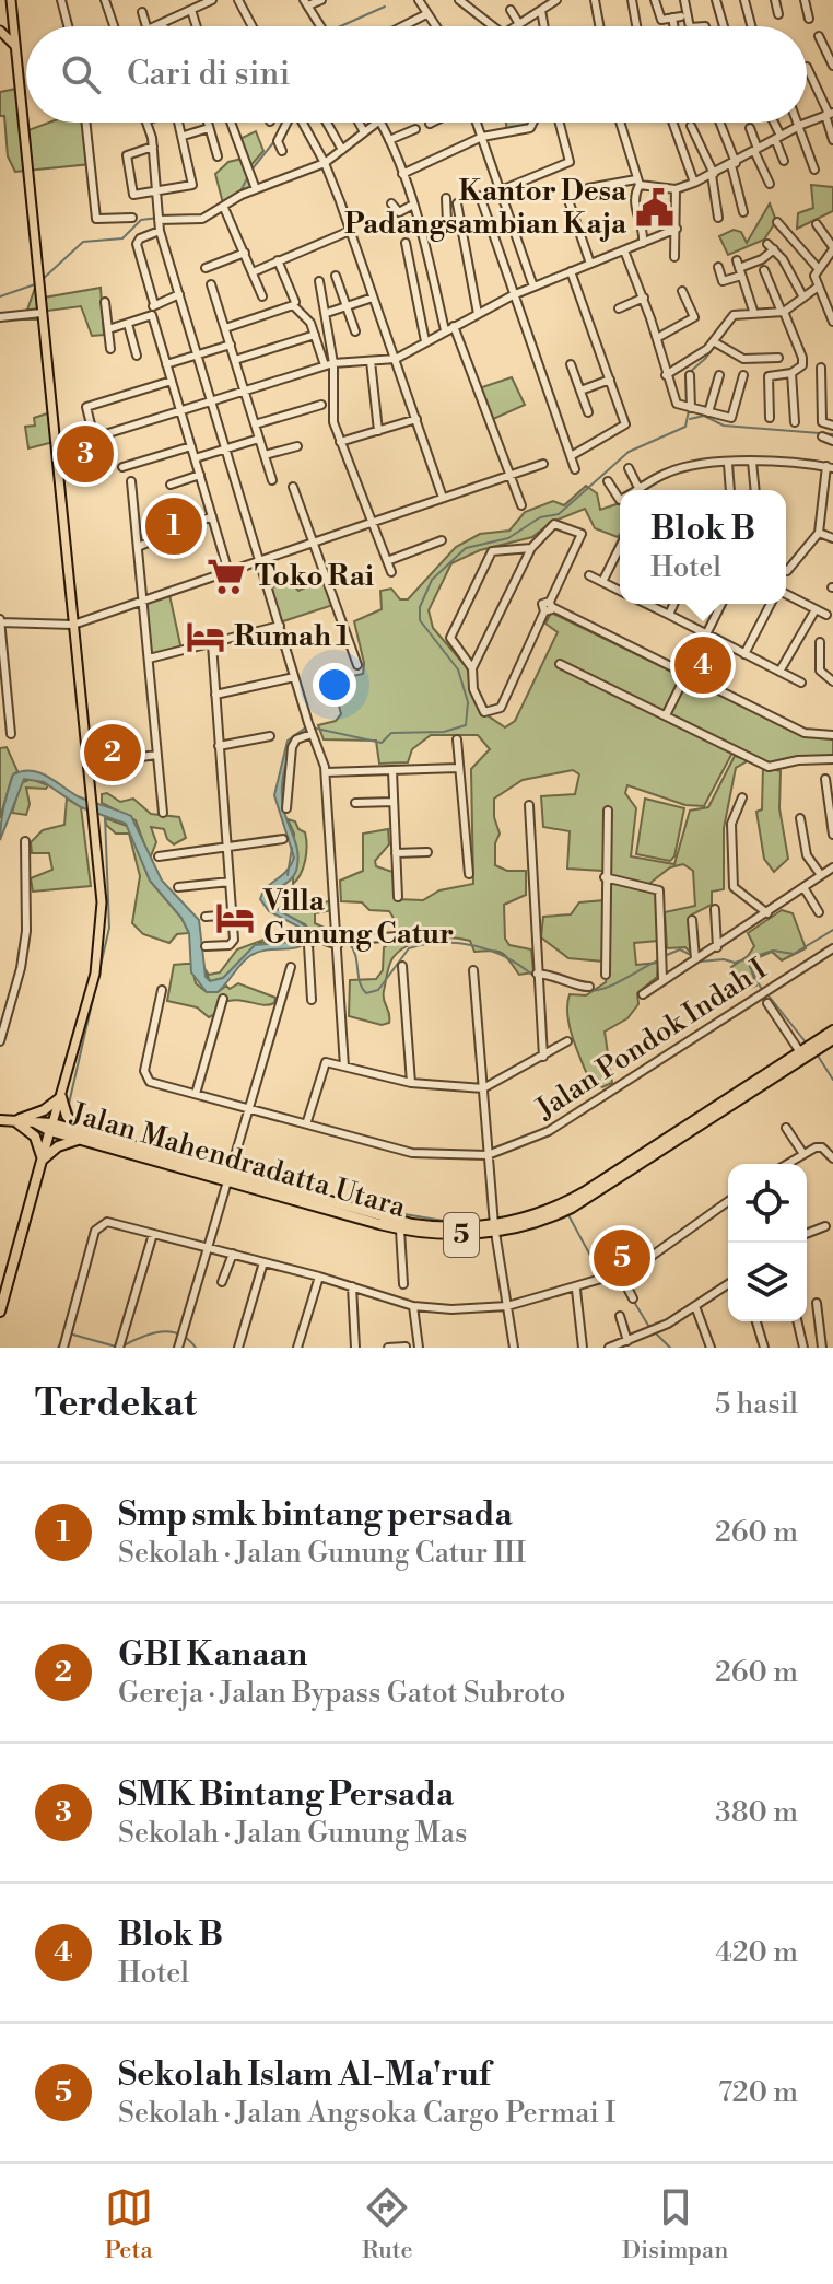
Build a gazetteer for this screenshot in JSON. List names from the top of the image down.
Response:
{
  "streets": {
    "highway": ["Jalan Mahendradatta Utara", "5"],
    "street": ["Jalan Pondok Indah I"]
  },
  "crossings": [
    ["Jalan Mahendradatta Utara", "5"]
  ],
  "places": {
    "public building": ["Kantor Desa Padangsambian Kaja"],
    "supermarket": ["Toko Rai"],
    "hotel": ["Rumah 1", "Villa Gunung Catur"]
  },
  "page": {
    "search": "Cari di sini",
    "pins": [
      "3",
      "1",
      "4",
      "2",
      "5"
    ],
    "popup": ["Blok B", "Hotel"],
    "heading": ["Terdekat", "5 hasil"],
    "list": [
      {
        "mark": "1",
        "name": "Smp smk bintang persada",
        "note": "Sekolah · Jalan Gunung Catur III",
        "value": "260 m"
      },
      {
        "mark": "2",
        "name": "GBI Kanaan",
        "note": "Gereja · Jalan Bypass Gatot Subroto",
        "value": "260 m"
      },
      {
        "mark": "3",
        "name": "SMK Bintang Persada",
        "note": "Sekolah · Jalan Gunung Mas",
        "value": "380 m"
      },
      {
        "mark": "4",
        "name": "Blok B",
        "note": "Hotel",
        "value": "420 m"
      },
      {
        "mark": "5",
        "name": "Sekolah Islam Al-Ma'ruf",
        "note": "Sekolah · Jalan Angsoka Cargo Permai I",
        "value": "720 m"
      }
    ],
    "nav": ["Peta", "Rute", "Disimpan"]
  }
}
